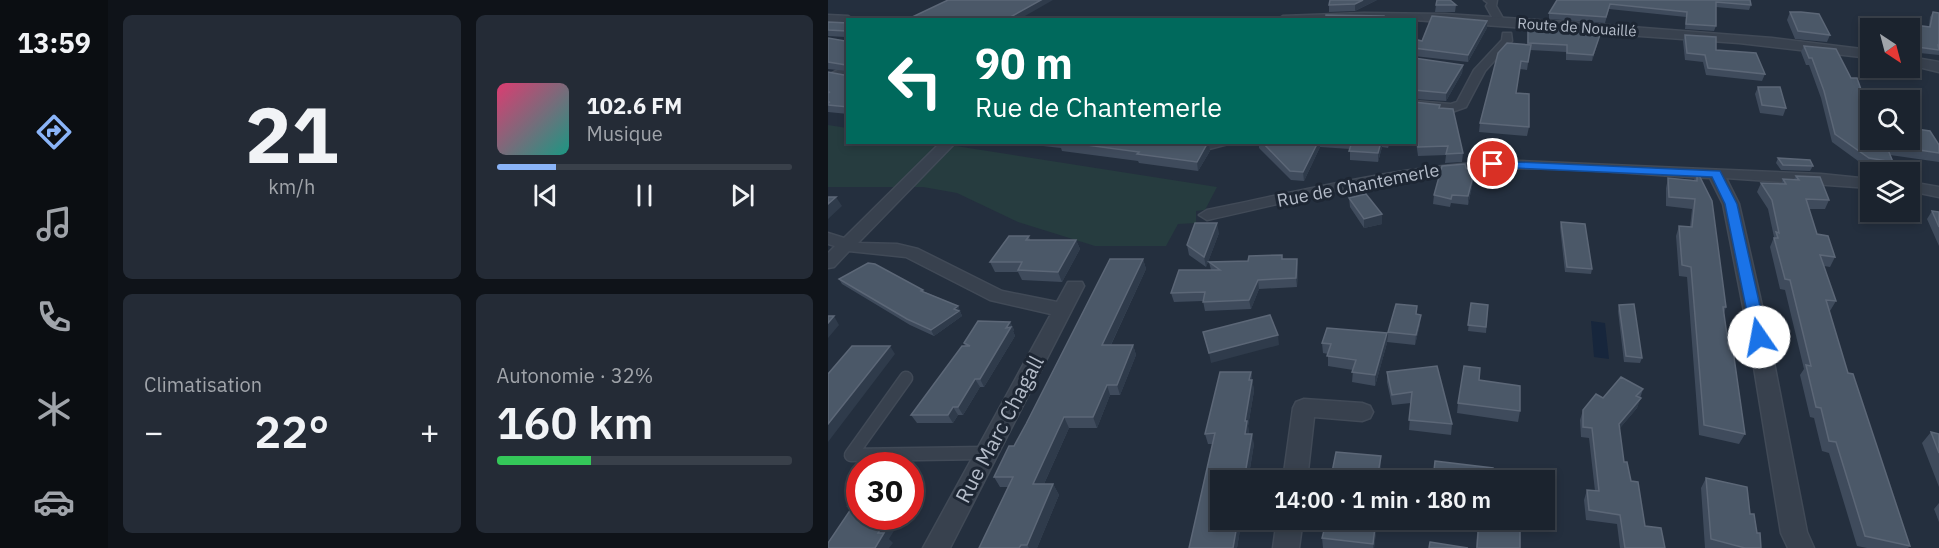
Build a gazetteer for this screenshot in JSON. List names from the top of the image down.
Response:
{
  "streets": {
    "street": ["Route de Nouaillé", "Rue de Chantemerle", "Rue Marc Chagall"]
  },
  "north": "bottom right",
  "page": {
    "tabs": "13:59",
    "tile": [
      ["21", "km/h"],
      "Climatisation",
      ["Autonomie · 32%", "160 km"]
    ],
    "turn": ["90 m", "Rue de Chantemerle"],
    "song": ["102.6 FM", "Musique"],
    "heat": ["−", "22°", "+"],
    "limit": "30",
    "trip": "14:00 · 1 min · 180 m"
  }
}
